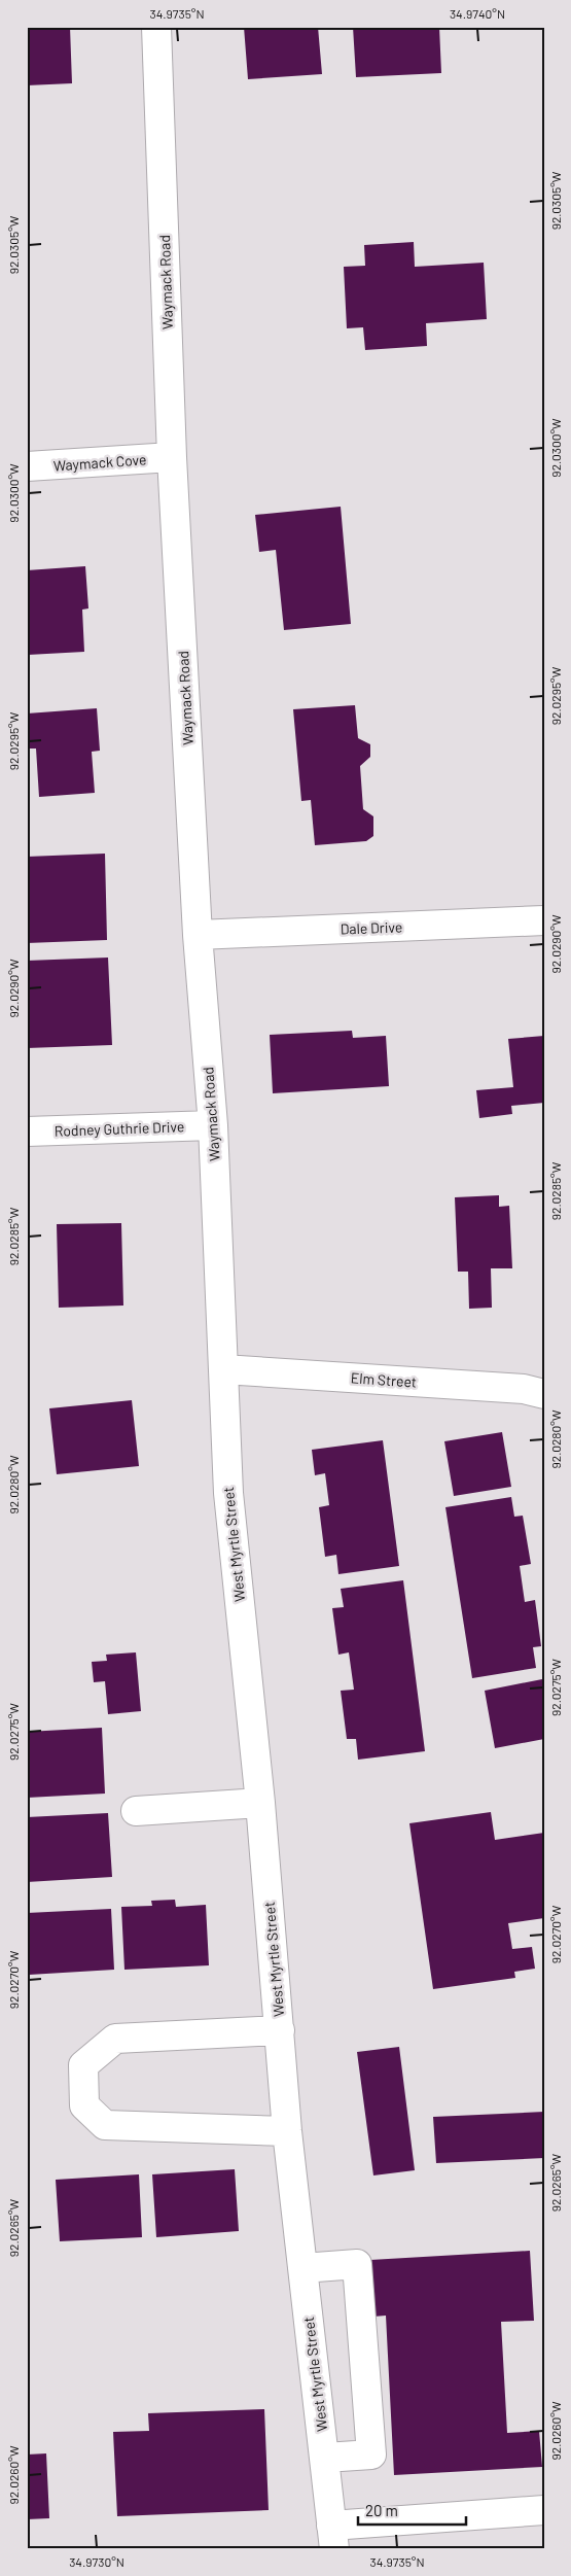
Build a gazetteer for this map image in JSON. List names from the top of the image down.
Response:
{
  "streets": {
    "street": [
      "Waymack Road",
      "Waymack Cove",
      "Dale Drive",
      "Rodney Guthrie Drive",
      "Elm Street",
      "West Myrtle Street"
    ]
  },
  "crossings": [
    ["Waymack Road", "Waymack Cove"],
    ["Waymack Road", "Dale Drive"],
    ["Waymack Road", "Rodney Guthrie Drive"],
    ["Waymack Road", "Elm Street"],
    ["Waymack Road", "West Myrtle Street"],
    ["Elm Street", "West Myrtle Street"]
  ],
  "scale_bar": "20 m",
  "coordinates": [
    "34.9735°N",
    "34.9740°N",
    "92.0305°W",
    "92.0300°W",
    "92.0295°W",
    "92.0290°W",
    "92.0285°W",
    "92.0280°W",
    "92.0275°W",
    "92.0270°W",
    "92.0265°W",
    "92.0260°W",
    "34.9730°N"
  ]
}
